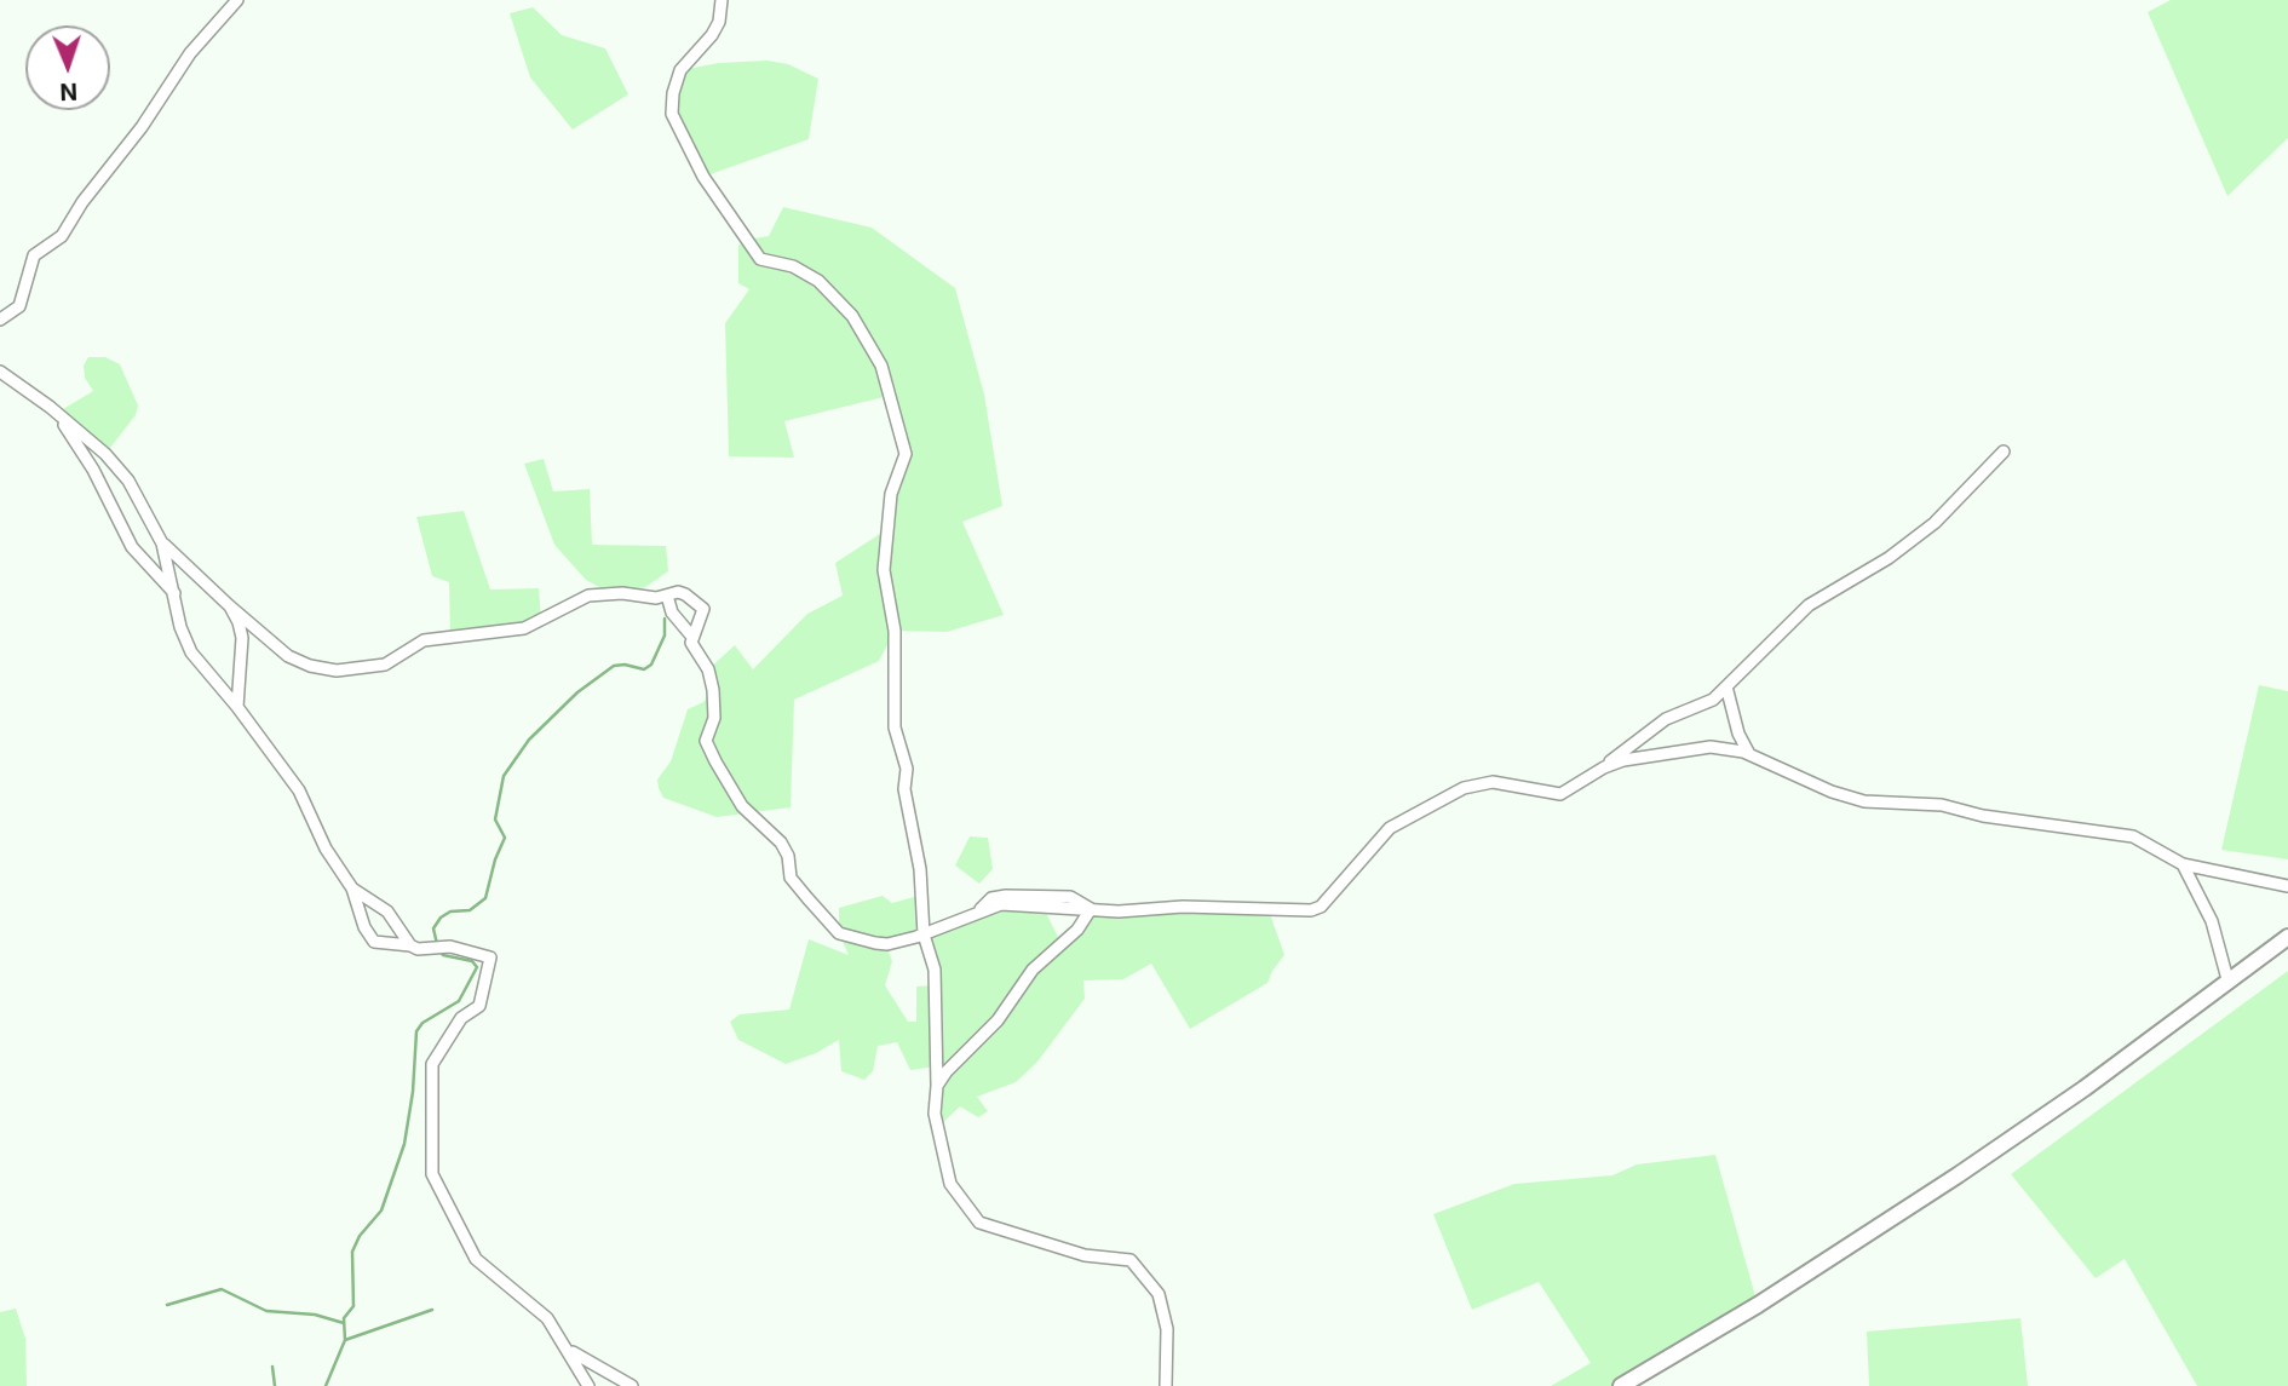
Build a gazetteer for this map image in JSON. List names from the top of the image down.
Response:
{
  "north": "bottom"
}
